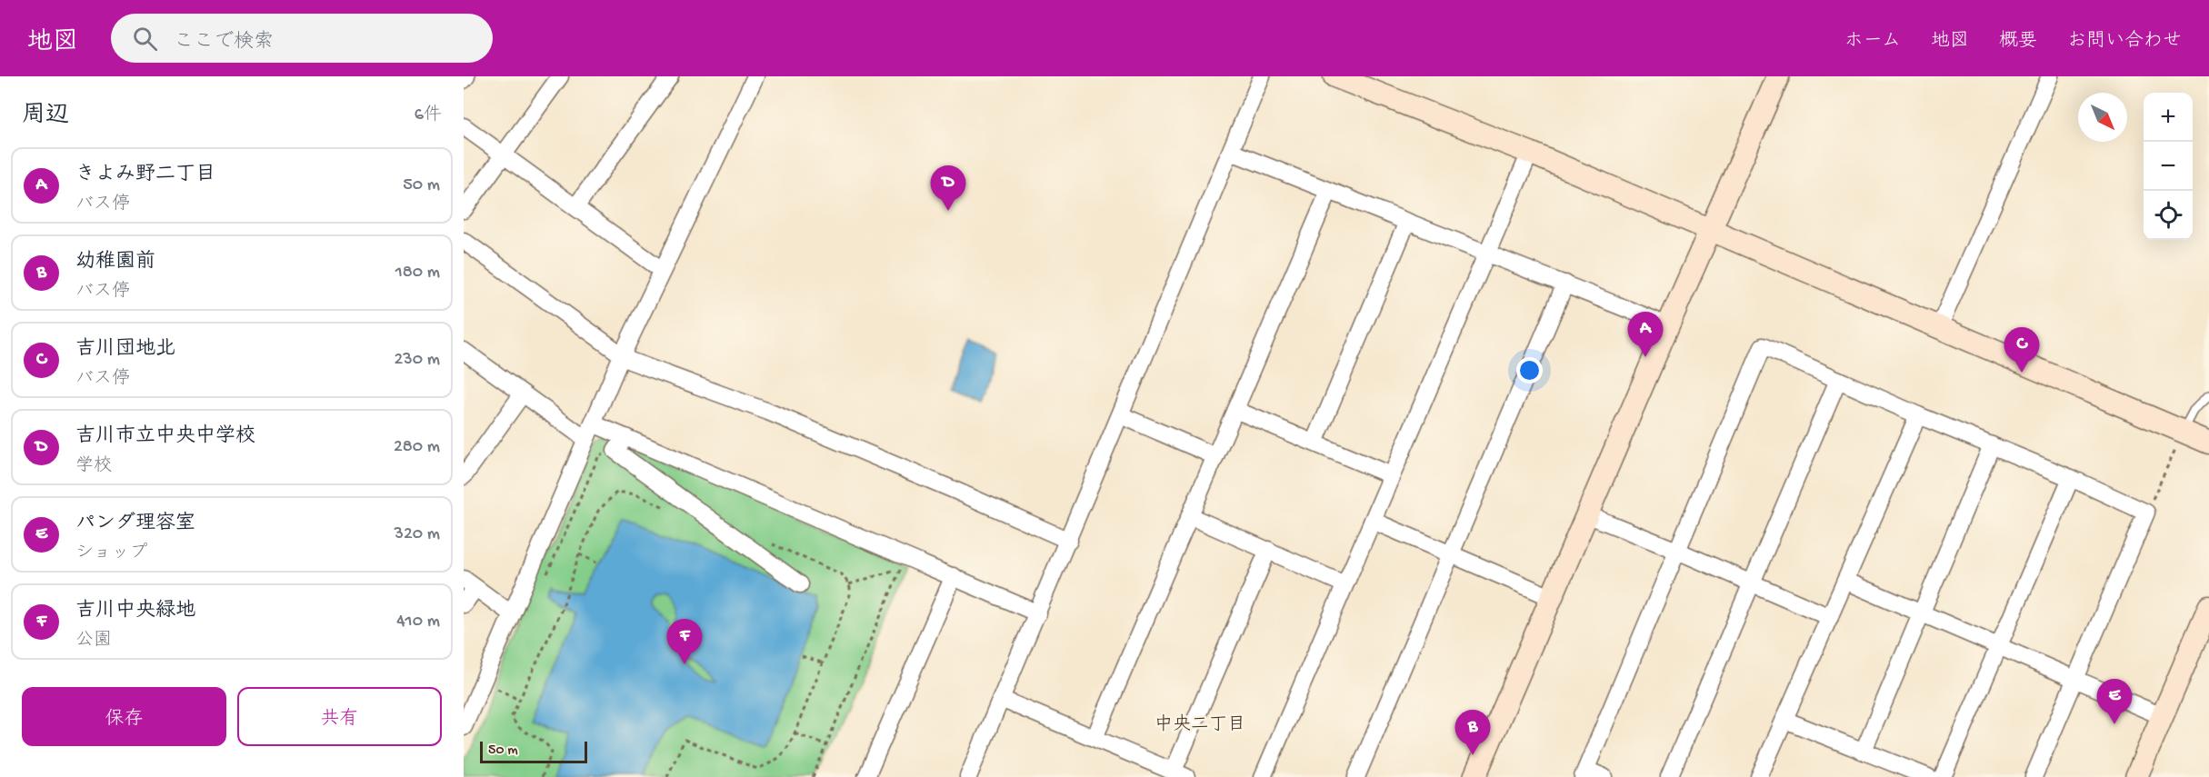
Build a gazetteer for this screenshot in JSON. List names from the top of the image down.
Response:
{
  "districts": ["中央二丁目"],
  "scale_bar": "50 m",
  "north": "bottom right",
  "page": {
    "header": "地図",
    "search": "ここで検索",
    "nav": [
      "ホーム",
      "地図",
      "概要",
      "お問い合わせ"
    ],
    "heading": ["周辺", "6件"],
    "map_buttons": ["+", "−"],
    "list": [
      {
        "mark": "A",
        "name": "きよみ野二丁目",
        "note": "バス停",
        "value": "50 m"
      },
      {
        "mark": "B",
        "name": "幼稚園前",
        "note": "バス停",
        "value": "180 m"
      },
      {
        "mark": "C",
        "name": "吉川団地北",
        "note": "バス停",
        "value": "230 m"
      },
      {
        "mark": "D",
        "name": "吉川市立中央中学校",
        "note": "学校",
        "value": "280 m"
      },
      {
        "mark": "E",
        "name": "パンダ理容室",
        "note": "ショップ",
        "value": "320 m"
      },
      {
        "mark": "F",
        "name": "吉川中央緑地",
        "note": "公園",
        "value": "410 m"
      }
    ],
    "pins": [
      "D",
      "A",
      "C",
      "F",
      "E",
      "B"
    ],
    "buttons": ["保存", "共有"],
    "scale": "50 m"
  }
}
